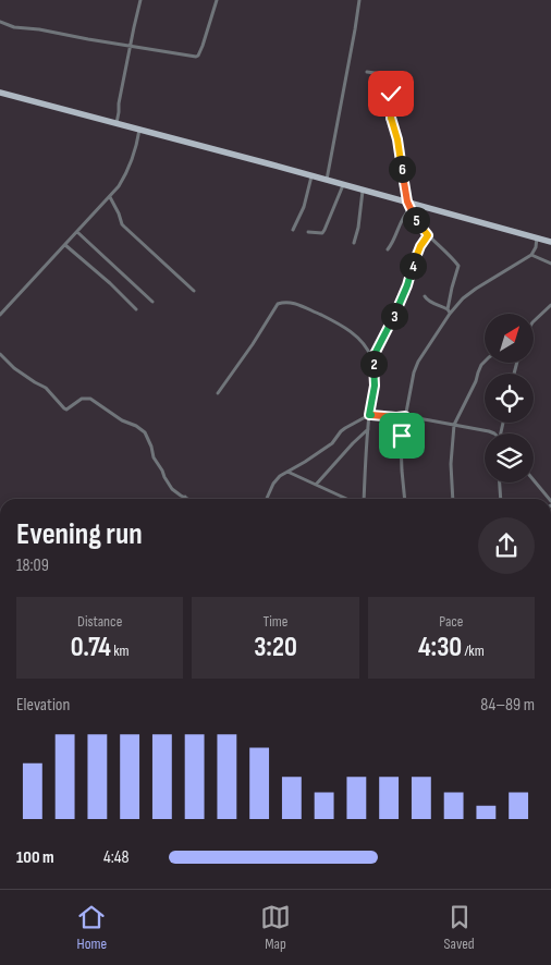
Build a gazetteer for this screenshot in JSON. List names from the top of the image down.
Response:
{
  "north": "top right",
  "page": {
    "pins": [
      "6",
      "5",
      "4",
      "3",
      "2"
    ],
    "heading": ["Evening run", "18:09"],
    "stats": [
      ["Distance", "0.74 km"],
      ["Time", "3:20"],
      ["Pace", "4:30 /km"]
    ],
    "chart": ["Elevation", "84–89 m"],
    "list": [
      {
        "name": "100 m",
        "note": "4:48"
      }
    ],
    "tabs": ["Home", "Map", "Saved"]
  }
}
